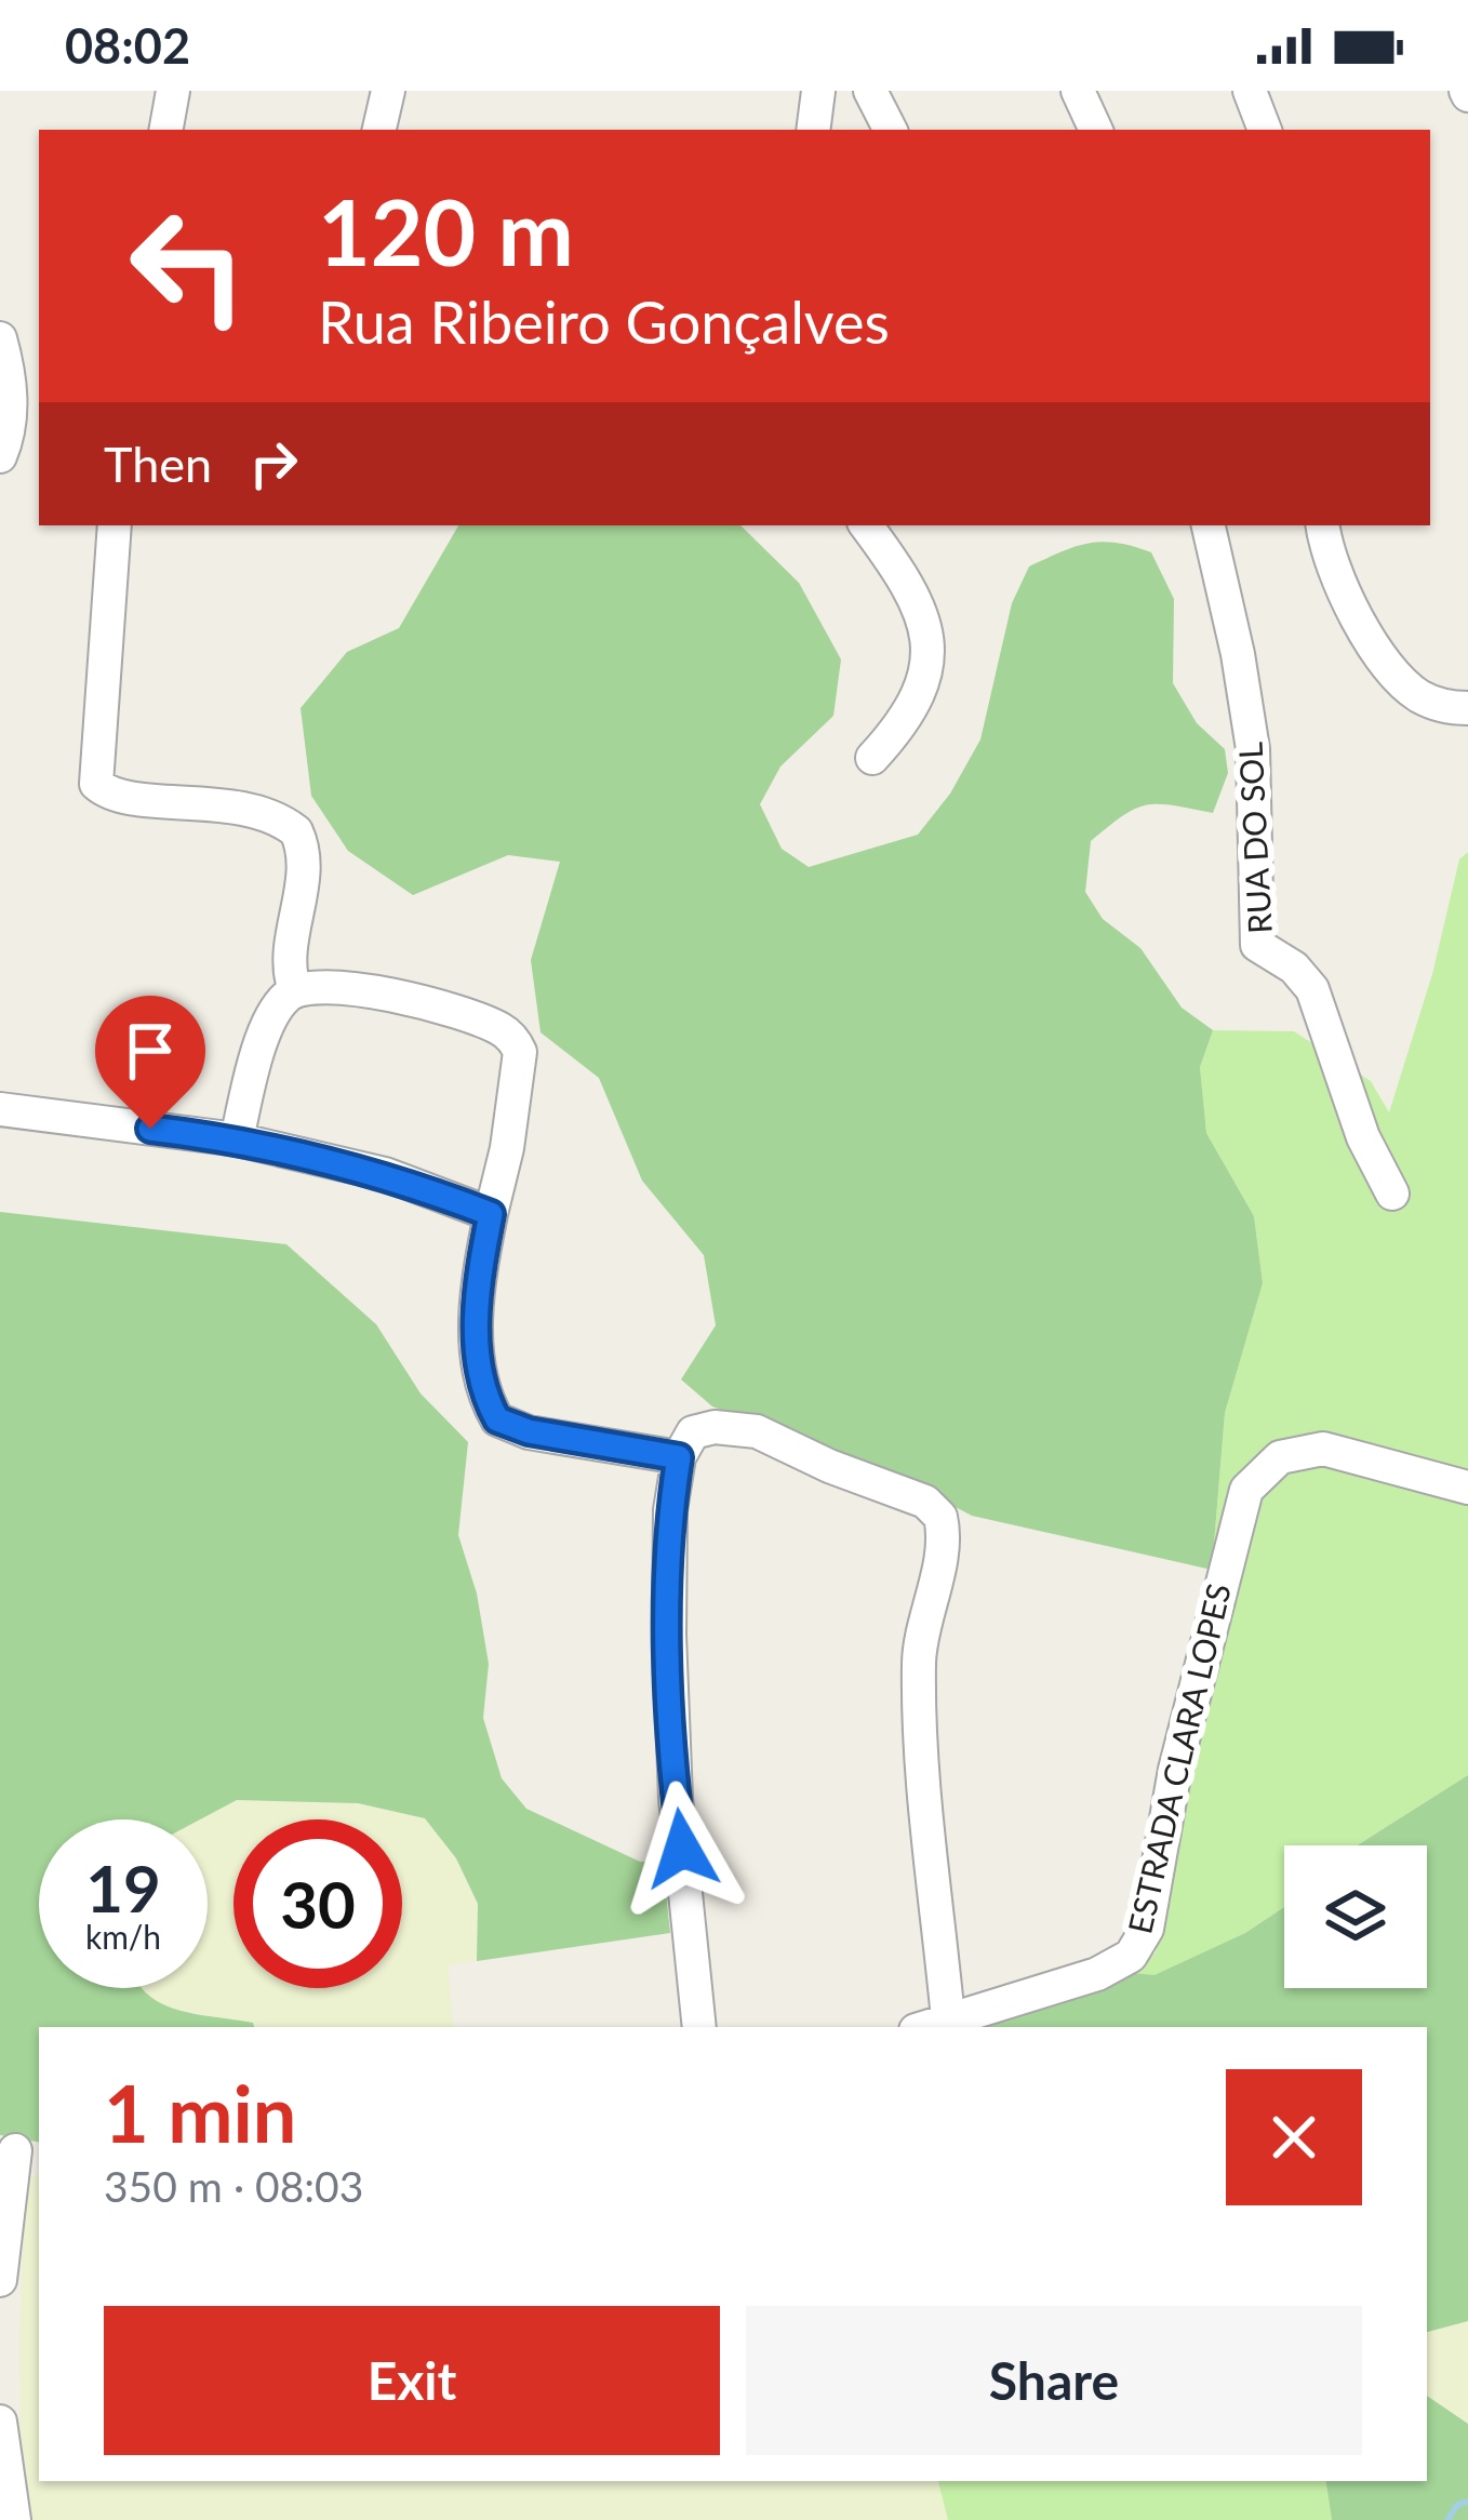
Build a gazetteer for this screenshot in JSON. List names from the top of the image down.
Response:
{
  "streets": {
    "street": ["RUA DO SOL", "ESTRADA CLARA LOPES"]
  },
  "page": {
    "status": "08:02",
    "turn": ["120 m", "Rua Ribeiro Gonçalves"],
    "then": "Then",
    "speed": "19 km/h",
    "limit": "30",
    "heading": ["1 min", "350 m · 08:03"],
    "buttons": ["Exit", "Share"]
  }
}
